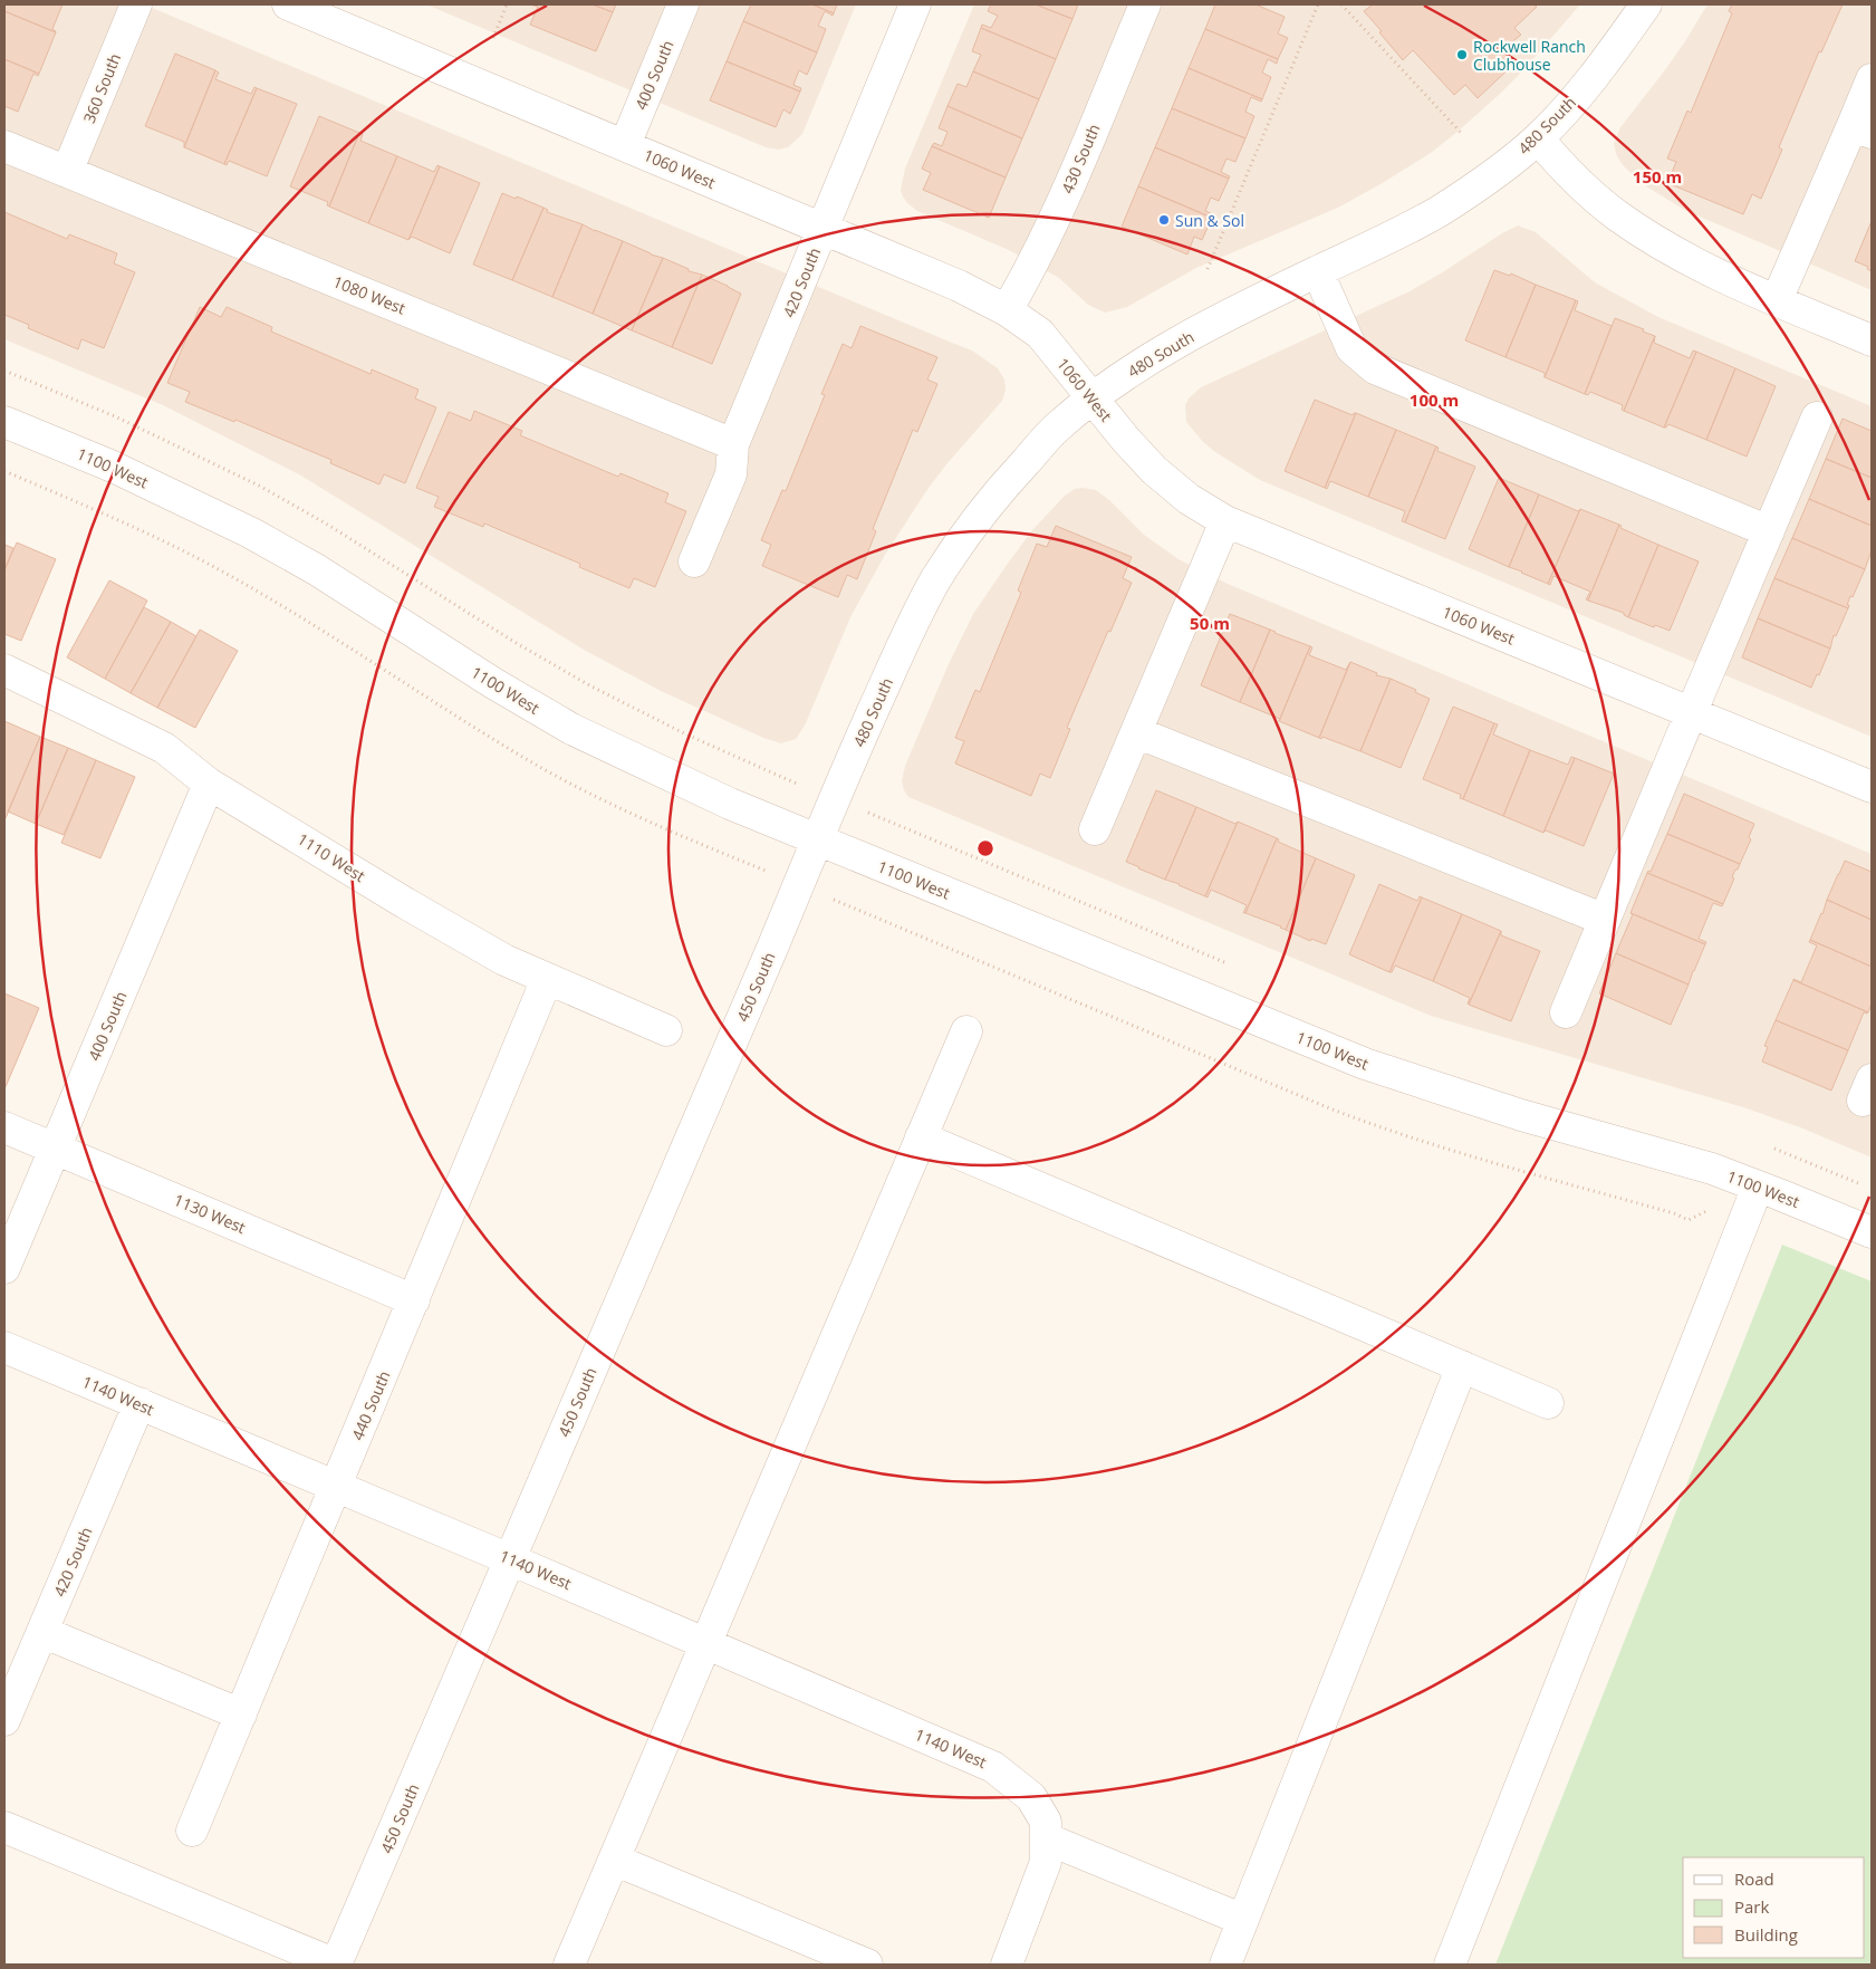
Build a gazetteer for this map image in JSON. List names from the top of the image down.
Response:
{
  "streets": {
    "street": [
      "400 South",
      "360 South",
      "480 South",
      "430 South",
      "1060 West",
      "420 South",
      "1080 West",
      "1100 West",
      "1110 West",
      "450 South",
      "1130 West",
      "1140 West",
      "440 South"
    ]
  },
  "crossings": [
    ["400 South", "1060 West"],
    ["400 South", "1110 West"],
    ["400 South", "1130 West"],
    ["360 South", "1080 West"],
    ["480 South", "1060 West"],
    ["480 South", "1100 West"],
    ["480 South", "450 South"],
    ["430 South", "1060 West"],
    ["1060 West", "420 South"],
    ["420 South", "1080 West"],
    ["420 South", "1140 West"],
    ["1100 West", "450 South"],
    ["1110 West", "440 South"],
    ["450 South", "1140 West"],
    ["1130 West", "440 South"],
    ["1140 West", "440 South"]
  ],
  "places": ["Rockwell Ranch Clubhouse", "Sun & Sol"],
  "legend": ["Road", "Park", "Building"],
  "rings": ["150 m", "100 m", "50 m"]
}
